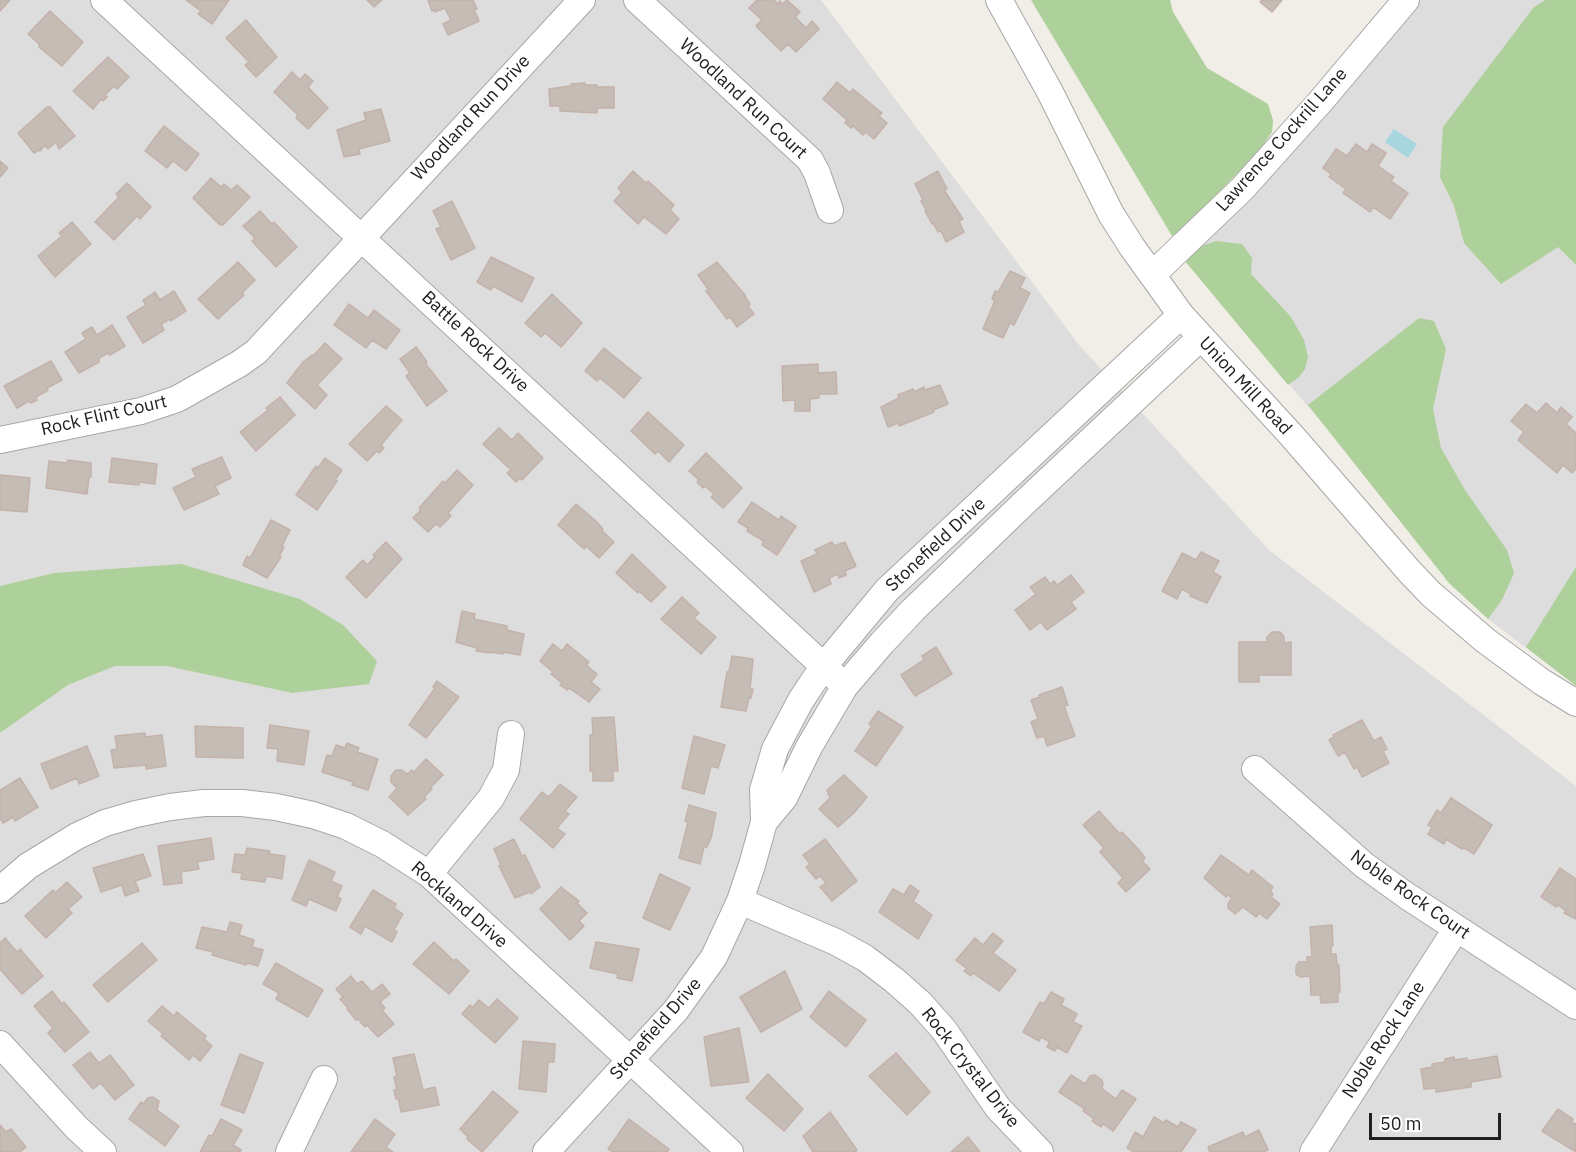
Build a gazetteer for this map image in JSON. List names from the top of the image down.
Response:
{
  "streets": {
    "street": [
      "Woodland Run Court",
      "Woodland Run Drive",
      "Lawrence Cockrill Lane",
      "Battle Rock Drive",
      "Union Mill Road",
      "Rock Flint Court",
      "Stonefield Drive",
      "Noble Rock Court",
      "Rockland Drive",
      "Noble Rock Lane",
      "Rock Crystal Drive"
    ]
  },
  "crossings": [
    ["Woodland Run Drive", "Battle Rock Drive"],
    ["Woodland Run Drive", "Rock Flint Court"],
    ["Lawrence Cockrill Lane", "Union Mill Road"],
    ["Battle Rock Drive", "Rock Flint Court"],
    ["Battle Rock Drive", "Stonefield Drive"],
    ["Union Mill Road", "Stonefield Drive"],
    ["Stonefield Drive", "Rockland Drive"],
    ["Stonefield Drive", "Rock Crystal Drive"],
    ["Noble Rock Court", "Noble Rock Lane"]
  ],
  "scale_bar": "50 m"
}
